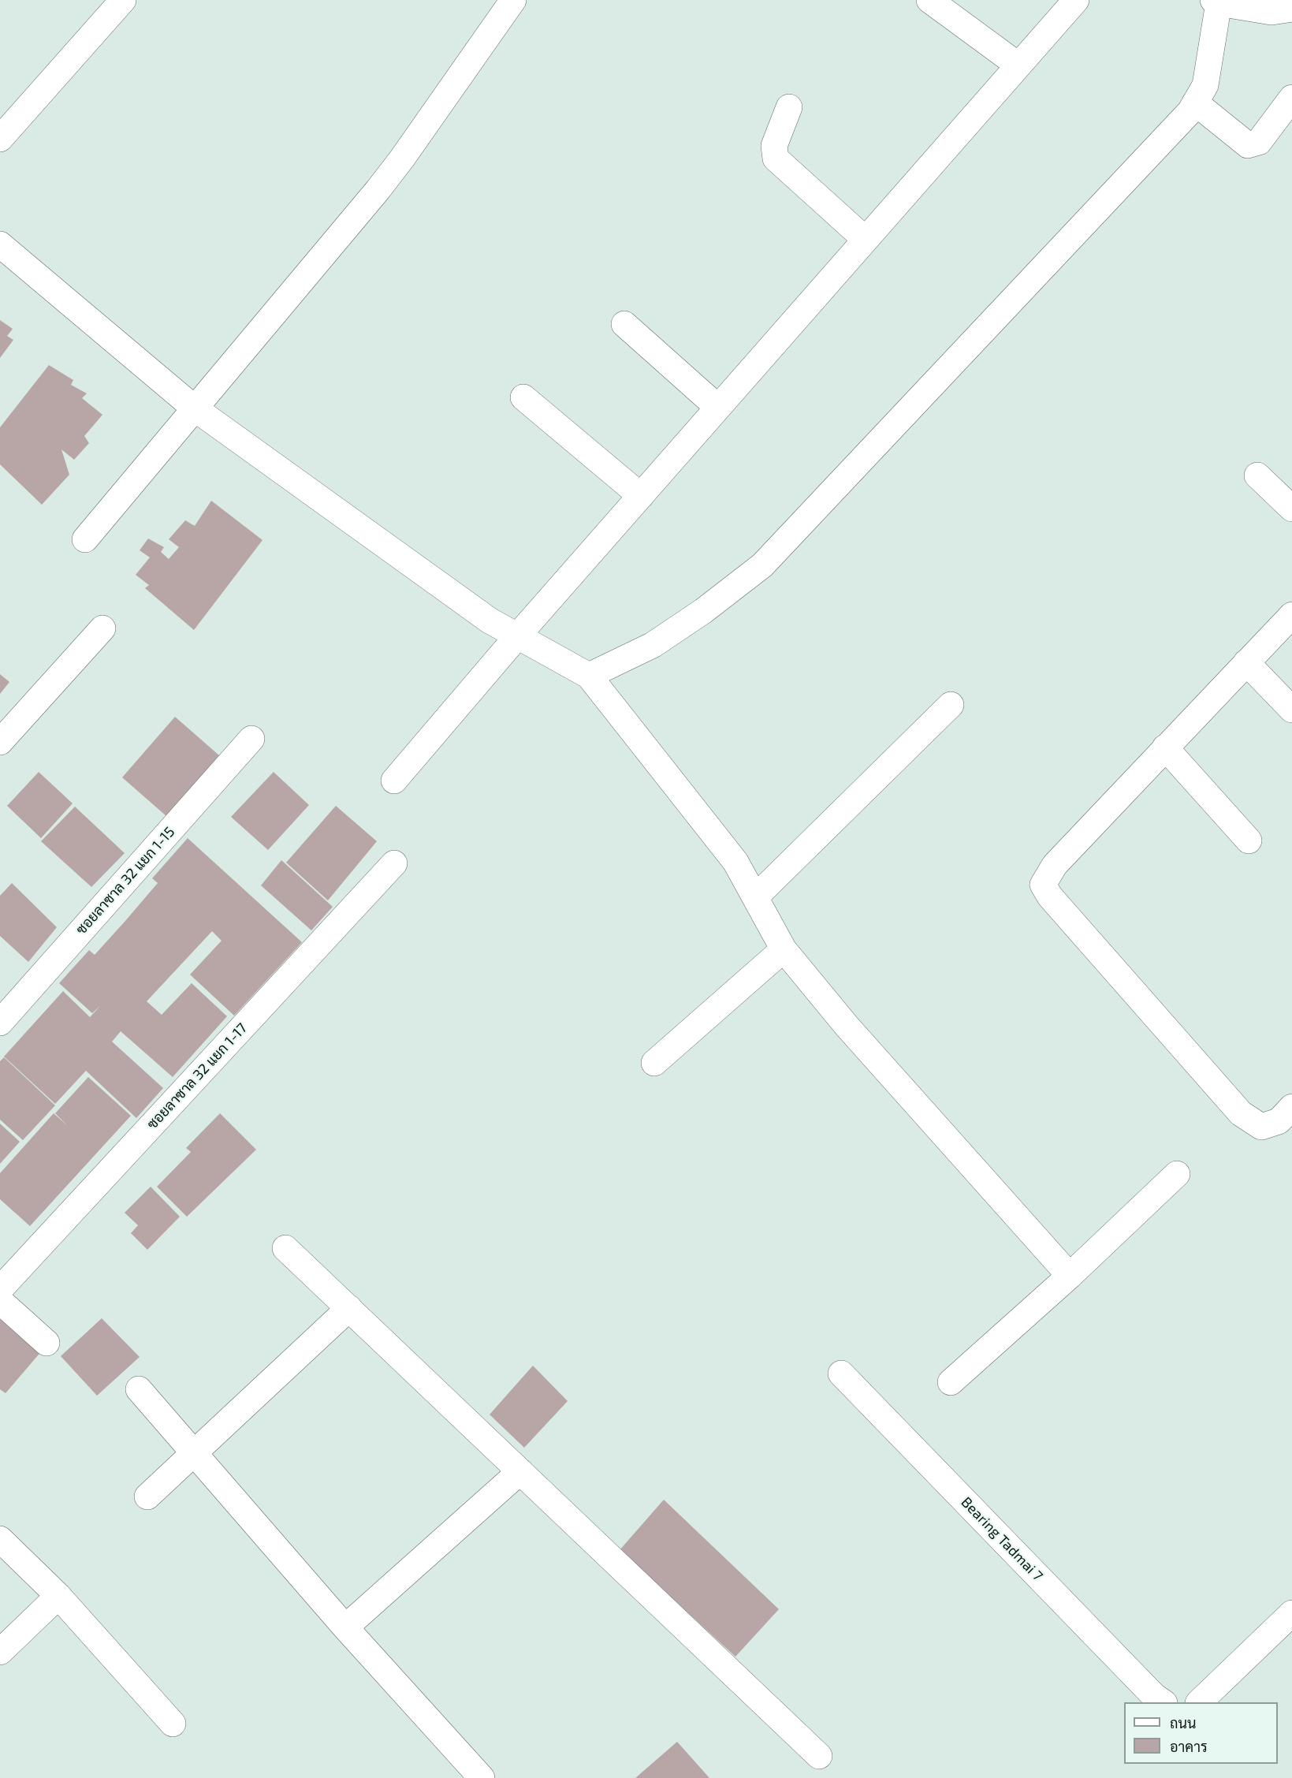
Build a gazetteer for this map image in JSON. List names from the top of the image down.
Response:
{
  "streets": {
    "street": ["ซอยลาซาล 32 แยก 1-15", "ซอยลาซาล 32 แยก 1-17", "Bearing Tadmai 7"]
  },
  "legend": ["ถนน", "อาคาร"]
}
